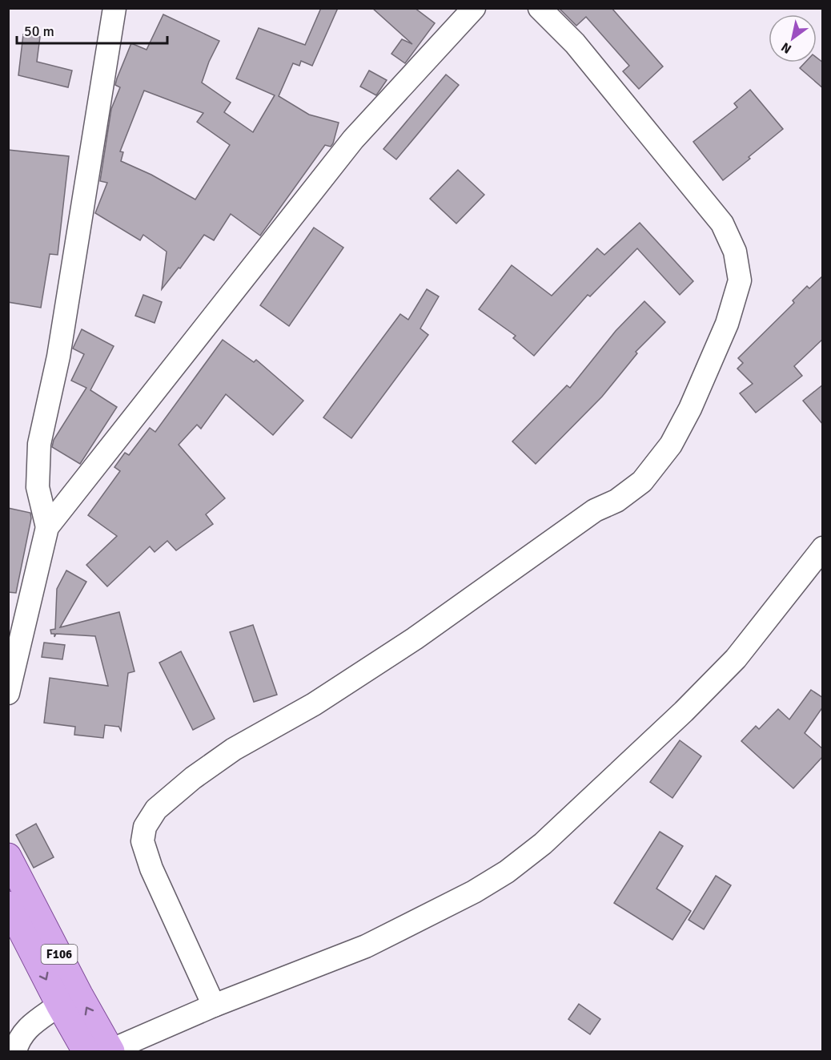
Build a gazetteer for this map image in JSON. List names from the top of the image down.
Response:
{
  "streets": {
    "main road": ["F106"]
  },
  "scale_bar": "50 m",
  "north": "bottom left"
}
